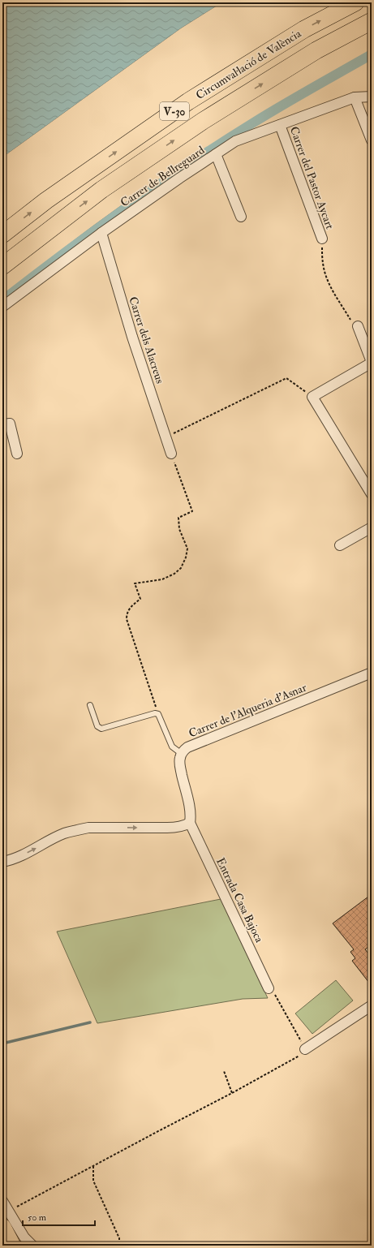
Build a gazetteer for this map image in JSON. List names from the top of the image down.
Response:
{
  "streets": {
    "highway": ["Circumval·lació de València", "V-30"],
    "street": [
      "Carrer de Bellreguard",
      "Carrer del Pastor Aycart",
      "Carrer dels Alacreus",
      "Carrer de l'Alqueria d'Asnar",
      "Entrada Casa Bajoca"
    ]
  },
  "crossings": [
    ["Carrer de Bellreguard", "Carrer del Pastor Aycart"],
    ["Carrer de Bellreguard", "Carrer dels Alacreus"]
  ],
  "scale_bar": "50 m"
}
